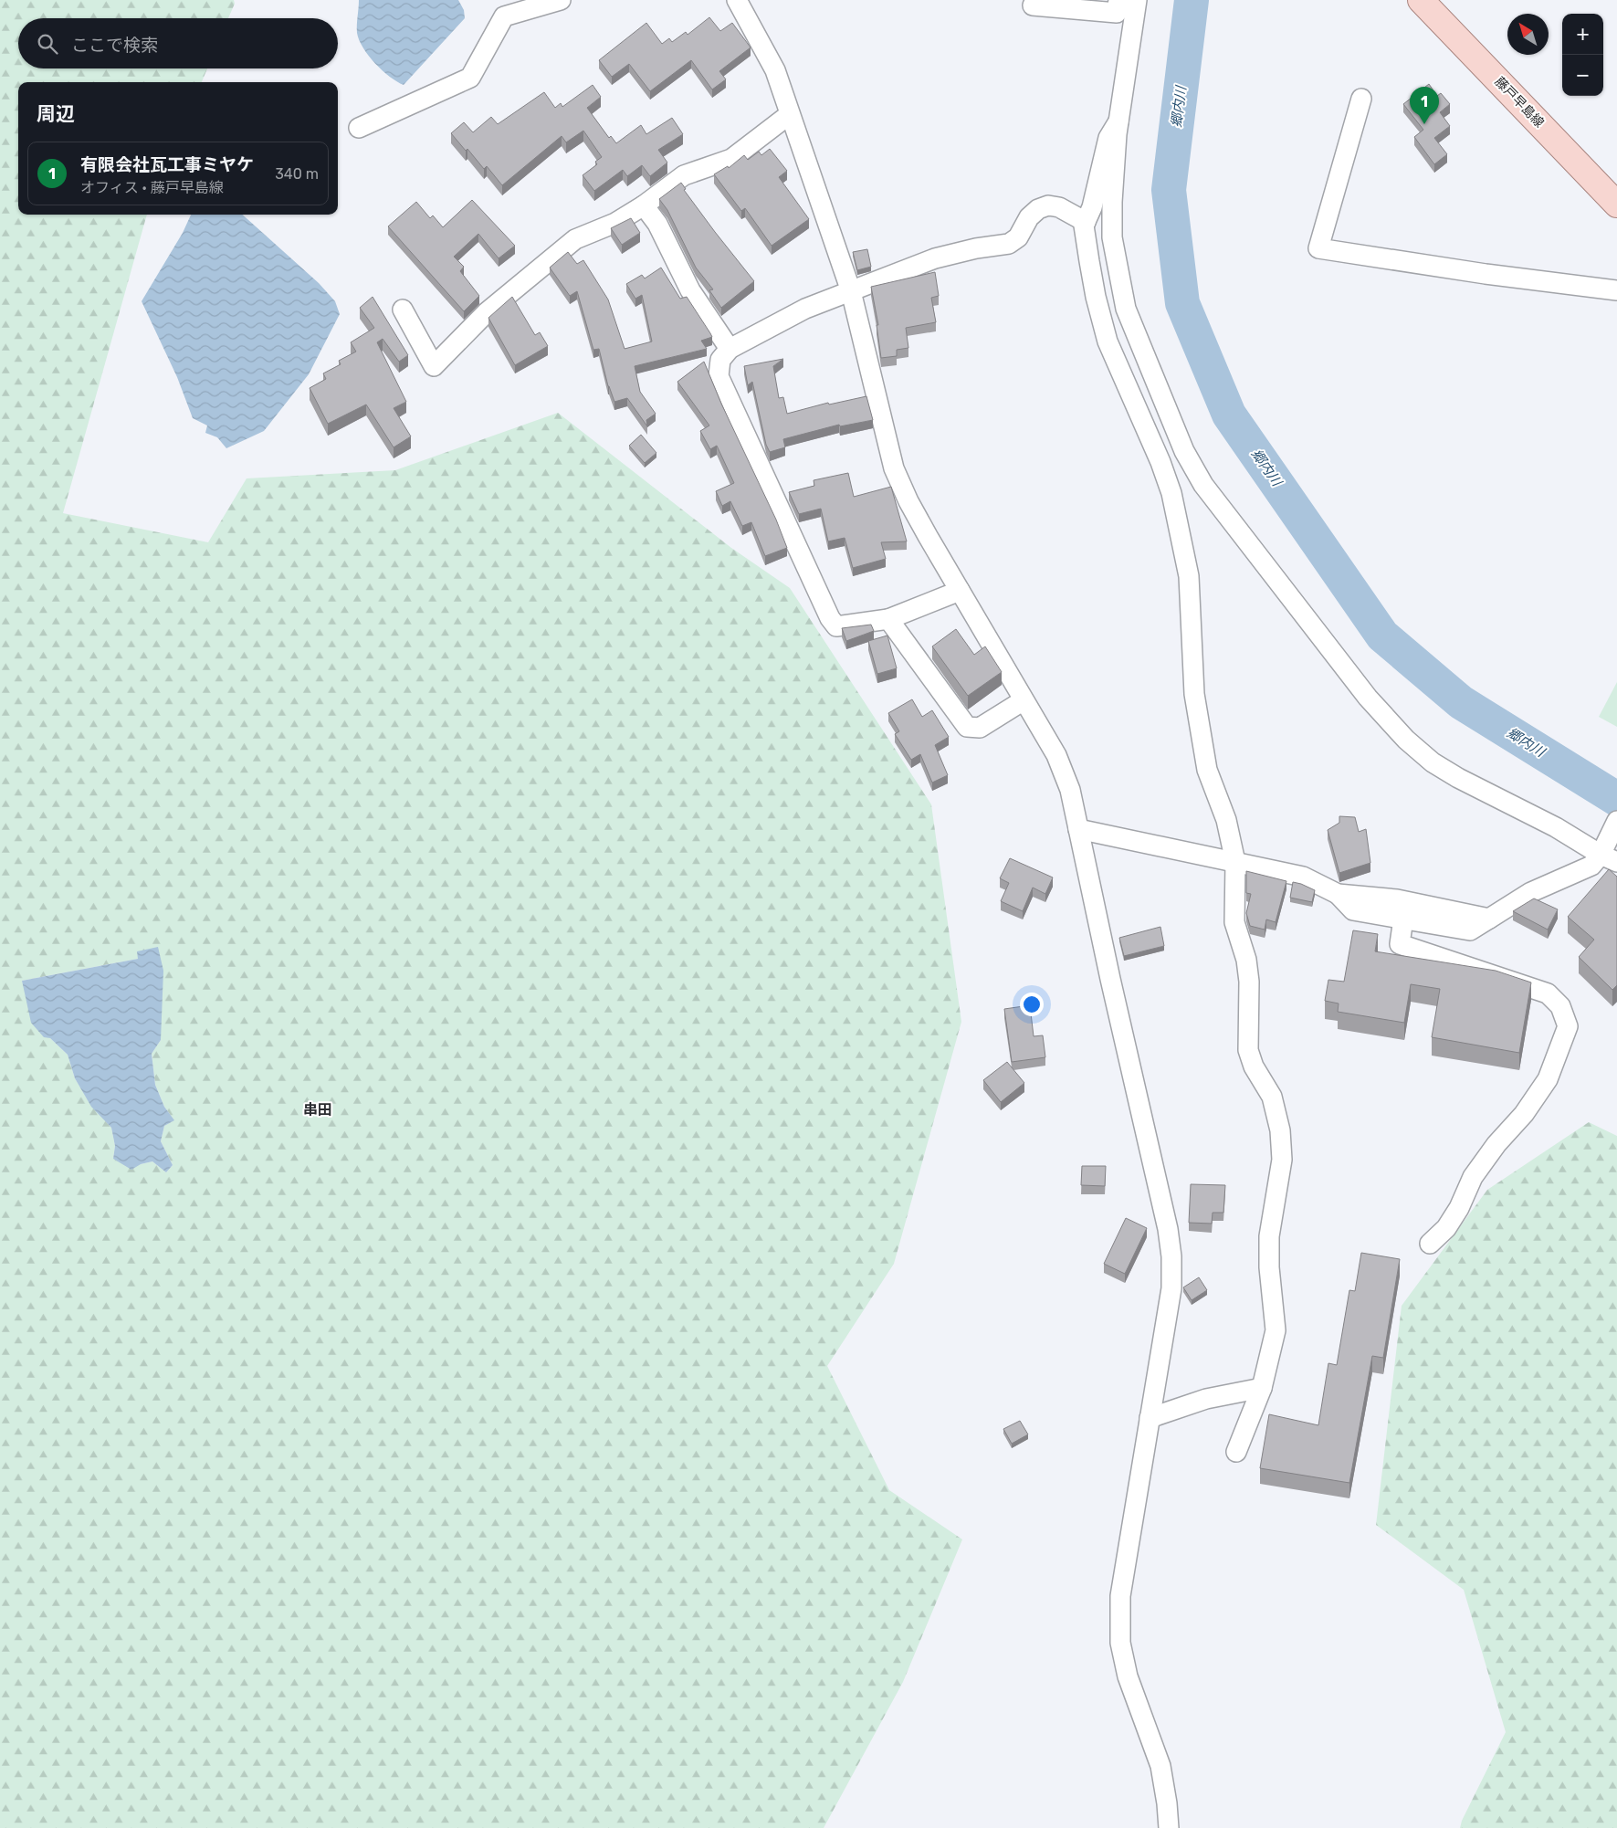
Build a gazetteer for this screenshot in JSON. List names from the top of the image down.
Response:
{
  "streets": {
    "main road": ["藤戸早島線"]
  },
  "districts": ["串田"],
  "water": ["郷内川"],
  "north": "top left",
  "page": {
    "map_buttons": ["+", "−"],
    "search": "ここで検索",
    "heading": "周辺",
    "pins": "1",
    "list": [
      {
        "mark": "1",
        "name": "有限会社瓦工事ミヤケ",
        "note": "オフィス · 藤戸早島線",
        "value": "340 m"
      }
    ]
  }
}
